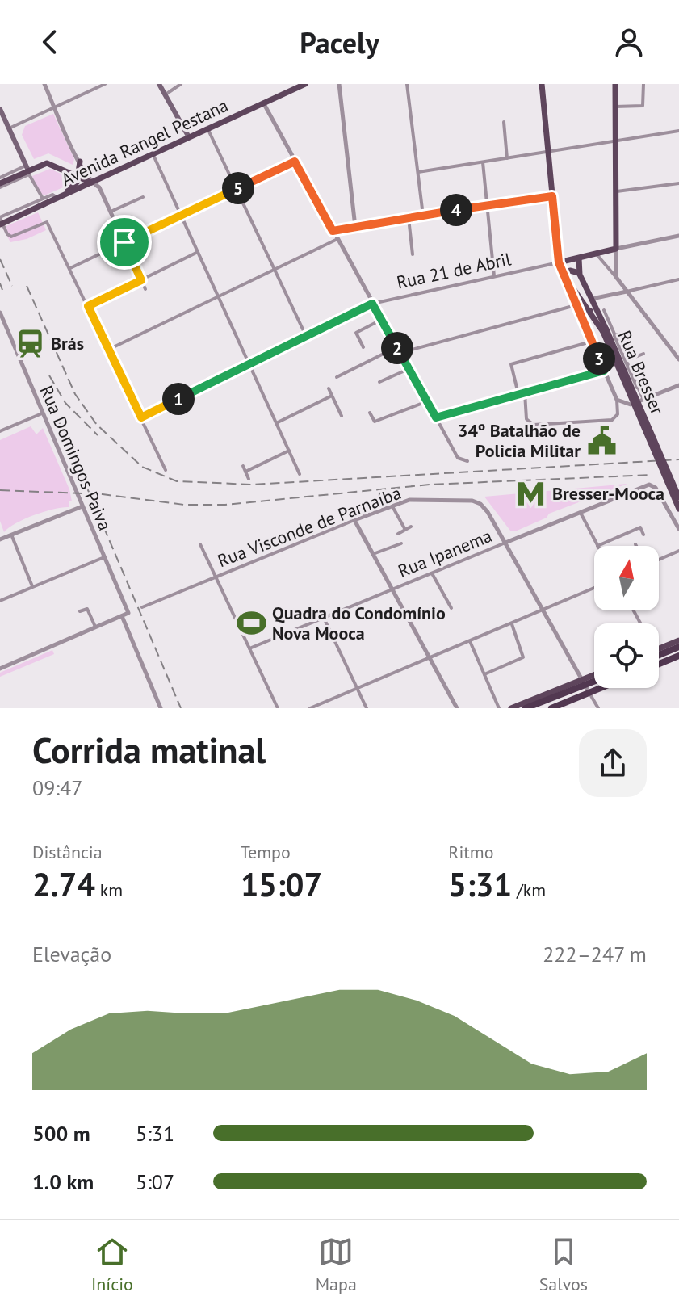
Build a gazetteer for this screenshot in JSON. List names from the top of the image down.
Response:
{
  "streets": {
    "main road": ["Avenida Rangel Pestana", "Rua 21 de Abril", "Rua Bresser"],
    "street": ["Rua Domingos Paiva", "Rua Visconde de Parnaíba", "Rua Ipanema"]
  },
  "crossings": [
    ["Rua 21 de Abril", "Rua Bresser"],
    ["Rua Visconde de Parnaíba", "Rua Ipanema"]
  ],
  "places": {
    "station": ["Brás"],
    "public building": ["34º Batalhão de Policia Militar"],
    "metro station": ["Bresser-Mooca"],
    "sports": ["Quadra do Condomínio Nova Mooca"]
  },
  "north": "top",
  "page": {
    "header": "Pacely",
    "pins": [
      "5",
      "4",
      "2",
      "3",
      "1"
    ],
    "heading": ["Corrida matinal", "09:47"],
    "stats": [
      ["Distância", "2.74 km"],
      ["Tempo", "15:07"],
      ["Ritmo", "5:31 /km"]
    ],
    "chart": ["Elevação", "222–247 m"],
    "list": [
      {
        "name": "500 m",
        "note": "5:31"
      },
      {
        "name": "1.0 km",
        "note": "5:07"
      }
    ],
    "tabs": ["Início", "Mapa", "Salvos"]
  }
}
